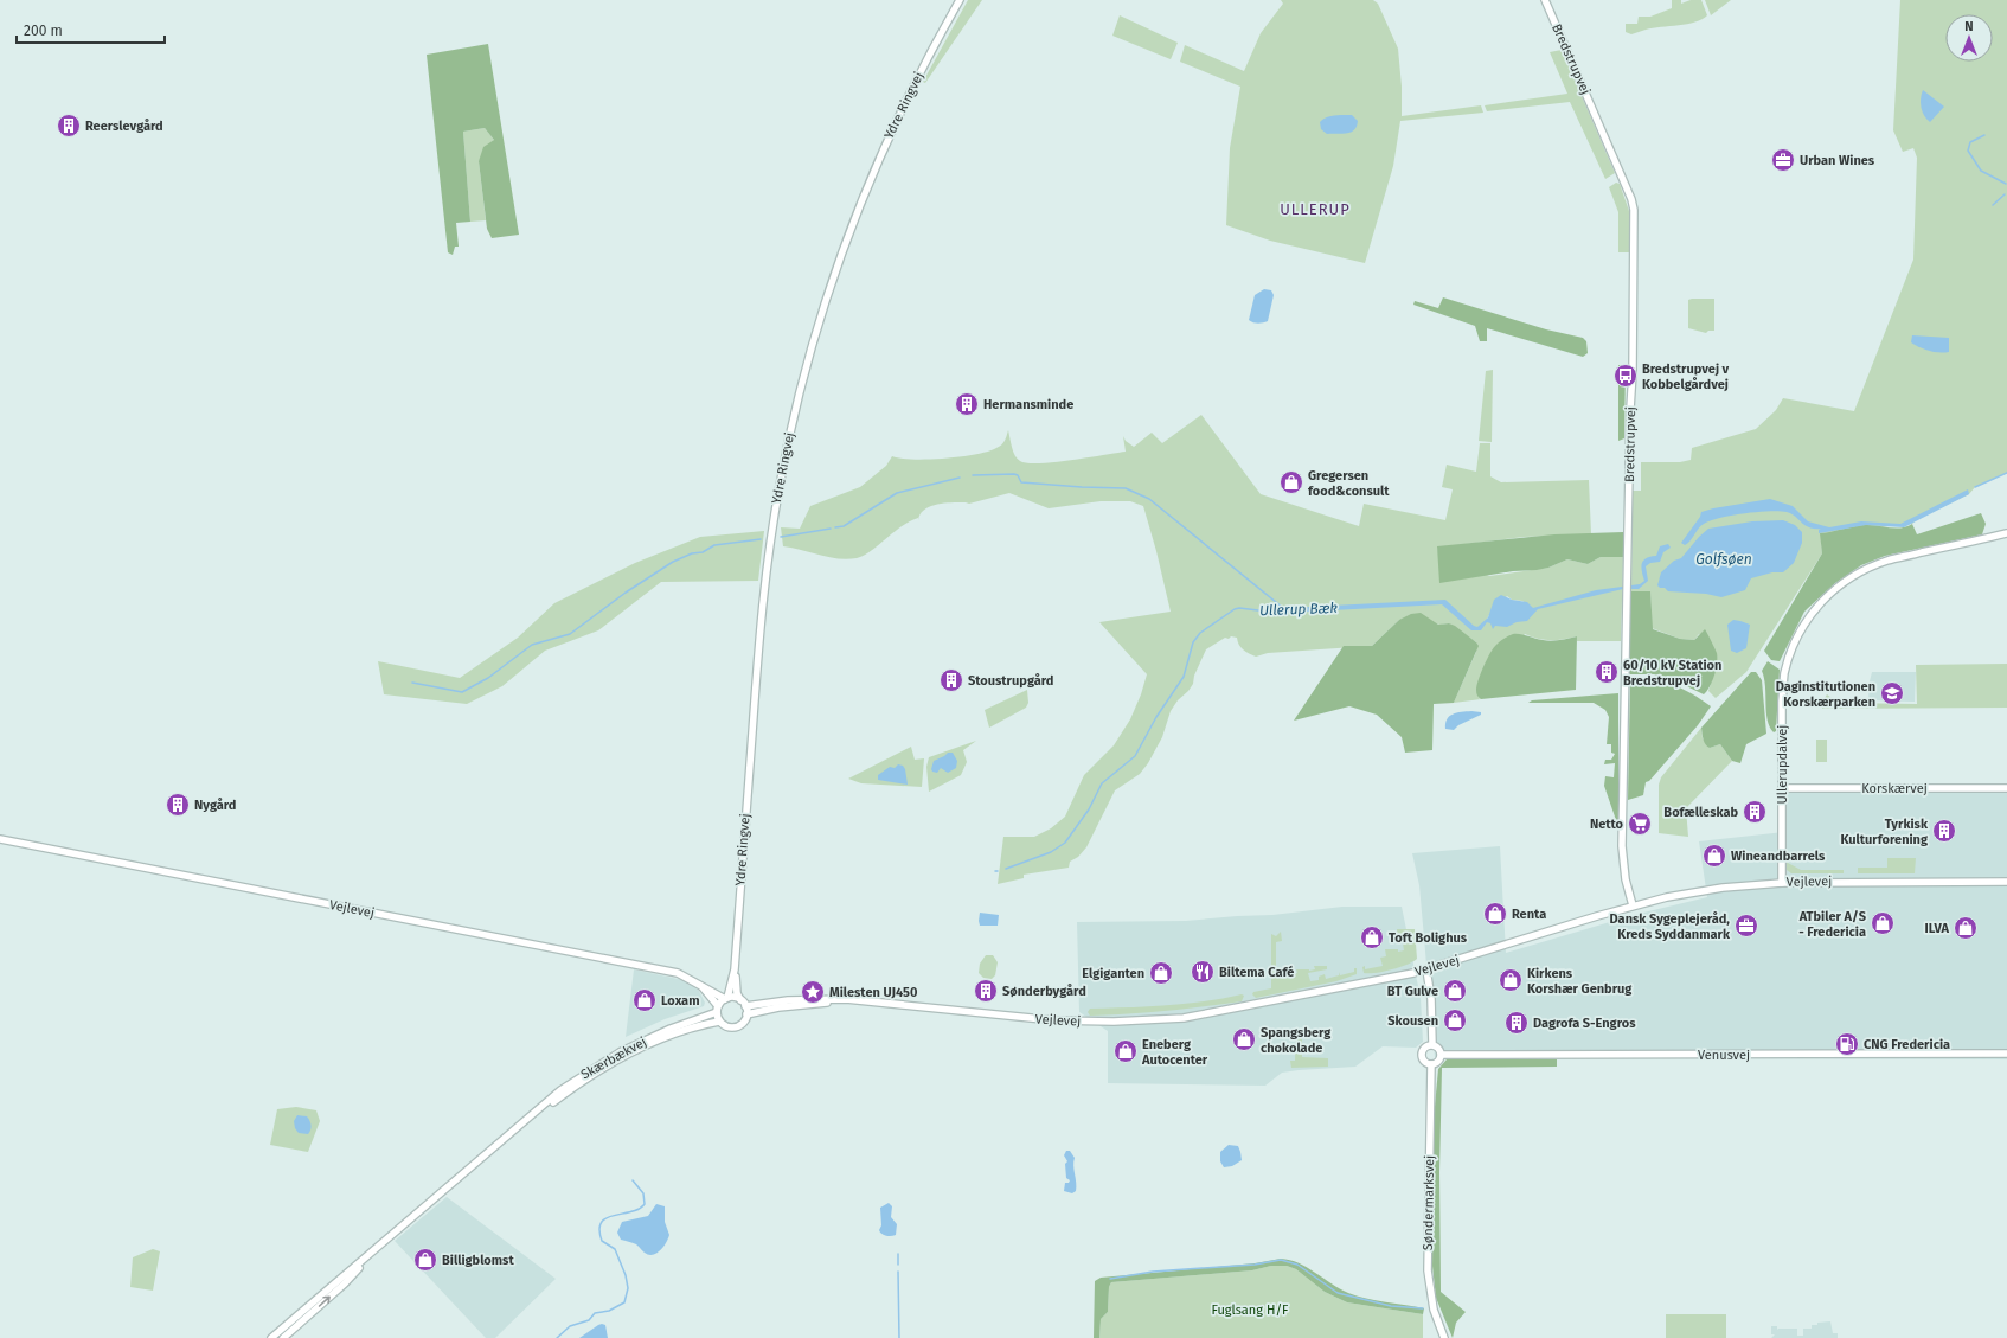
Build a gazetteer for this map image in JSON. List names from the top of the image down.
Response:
{
  "streets": {
    "street": [
      "Bredstrupvej",
      "Ydre Ringvej",
      "Ullerupdalvej",
      "Korskærvej",
      "Vejlevej",
      "Venusvej",
      "Skærbækvej",
      "Søndermarksvej"
    ]
  },
  "crossings": [
    ["Bredstrupvej", "Vejlevej"],
    ["Ydre Ringvej", "Vejlevej"],
    ["Ydre Ringvej", "Skærbækvej"],
    ["Ullerupdalvej", "Korskærvej"],
    ["Ullerupdalvej", "Vejlevej"],
    ["Vejlevej", "Skærbækvej"],
    ["Venusvej", "Søndermarksvej"]
  ],
  "districts": ["ULLERUP"],
  "water": ["Golfsøen", "Ullerup Bæk"],
  "parks": ["Fuglsang H/F"],
  "places": {
    "building": [
      "Reerslevgård",
      "Hermansminde",
      "60/10 kV Station Bredstrupvej",
      "Stoustrupgård",
      "Nygård",
      "Bofælleskab",
      "Tyrkisk Kulturforening",
      "Sønderbygård",
      "Dagrofa S-Engros"
    ],
    "office": ["Urban Wines", "Dansk Sygeplejeråd, Kreds Syddanmark"],
    "bus stop": ["Bredstrupvej v Kobbelgårdvej"],
    "shop": [
      "Gregersen food&consult",
      "Wineandbarrels",
      "Renta",
      "ATbiler A/S - Fredericia",
      "ILVA",
      "Toft Bolighus",
      "Elgiganten",
      "Kirkens Korshær Genbrug",
      "BT Gulve",
      "Loxam",
      "Skousen",
      "Spangsberg chokolade",
      "Eneberg Autocenter",
      "Billigblomst"
    ],
    "school or university": ["Daginstitutionen Korskærparken"],
    "supermarket": ["Netto"],
    "restaurant": ["Biltema Café"],
    "place": ["Milesten UJ450"],
    "fuel station": ["CNG Fredericia"]
  },
  "scale_bar": "200 m",
  "north": "top"
}
